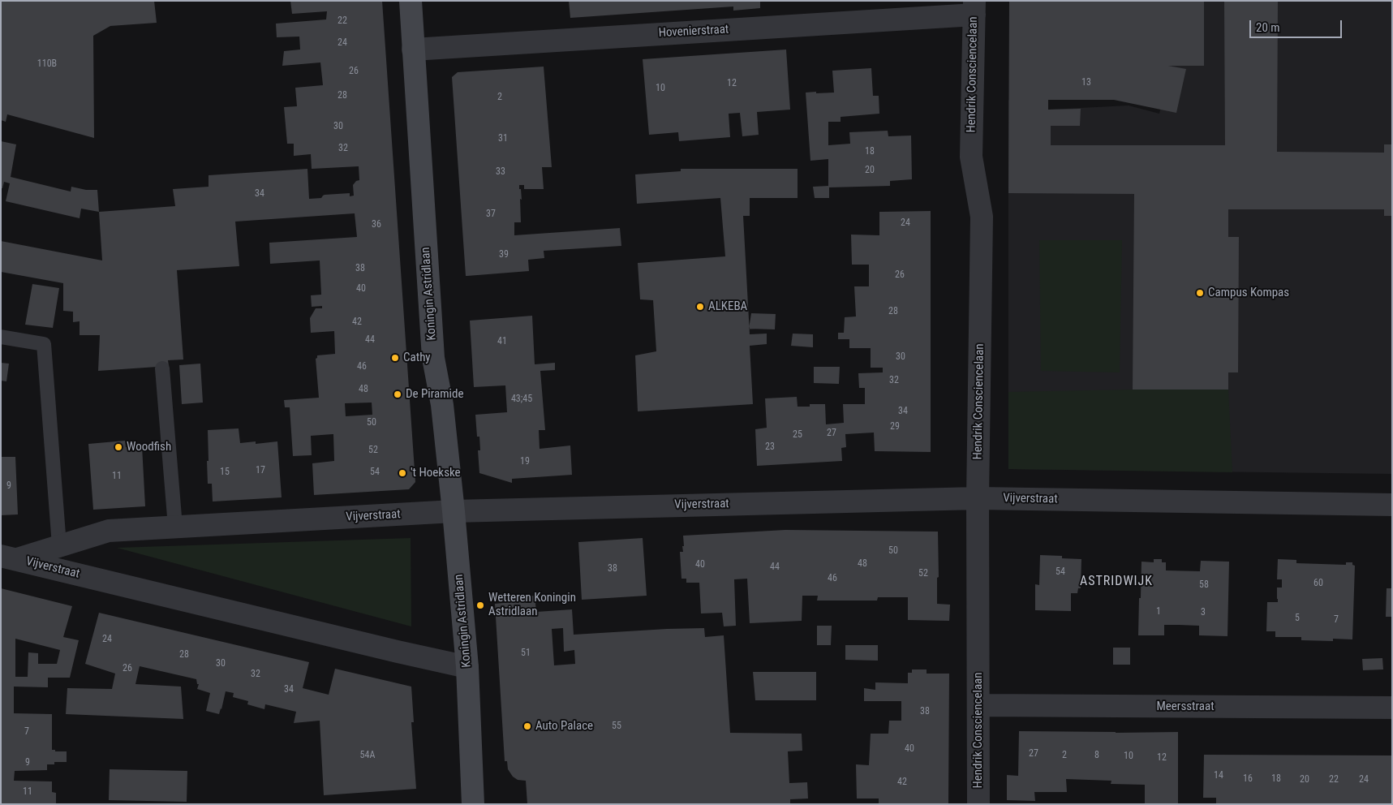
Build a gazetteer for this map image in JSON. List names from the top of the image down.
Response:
{
  "streets": {
    "main road": ["Koningin Astridlaan"],
    "street": [
      "Hovenierstraat",
      "Hendrik Consciencelaan",
      "Vijverstraat",
      "Meersstraat"
    ]
  },
  "crossings": [
    ["Hovenierstraat", "Hendrik Consciencelaan"],
    ["Hovenierstraat", "Koningin Astridlaan"],
    ["Hendrik Consciencelaan", "Vijverstraat"],
    ["Hendrik Consciencelaan", "Meersstraat"],
    ["Koningin Astridlaan", "Vijverstraat"]
  ],
  "districts": ["ASTRIDWIJK"],
  "places": [
    "Campus Kompas",
    "ALKEBA",
    "Cathy",
    "De Piramide",
    "Woodfish",
    "'t Hoekske",
    "Wetteren Koningin Astridlaan",
    "Auto Palace"
  ],
  "house_numbers": [
    "22",
    "24",
    "110B",
    "26",
    "13",
    "12",
    "10",
    "28",
    "2",
    "30",
    "31",
    "32",
    "18",
    "20",
    "33",
    "34",
    "37",
    "24",
    "36",
    "39",
    "38",
    "26",
    "40",
    "28",
    "42",
    "44",
    "41",
    "30",
    "46",
    "32",
    "48",
    "43;45",
    "34",
    "50",
    "29",
    "27",
    "25",
    "23",
    "52",
    "19",
    "17",
    "15",
    "54",
    "11",
    "9",
    "50",
    "48",
    "40",
    "44",
    "38",
    "54",
    "52",
    "46",
    "60",
    "58",
    "1",
    "3",
    "5",
    "7",
    "24",
    "51",
    "28",
    "30",
    "26",
    "32",
    "34",
    "38",
    "55",
    "7",
    "40",
    "27",
    "54A",
    "2",
    "8",
    "10",
    "12",
    "9",
    "14",
    "16",
    "18",
    "20",
    "22",
    "24",
    "42",
    "11"
  ],
  "scale_bar": "20 m"
}
